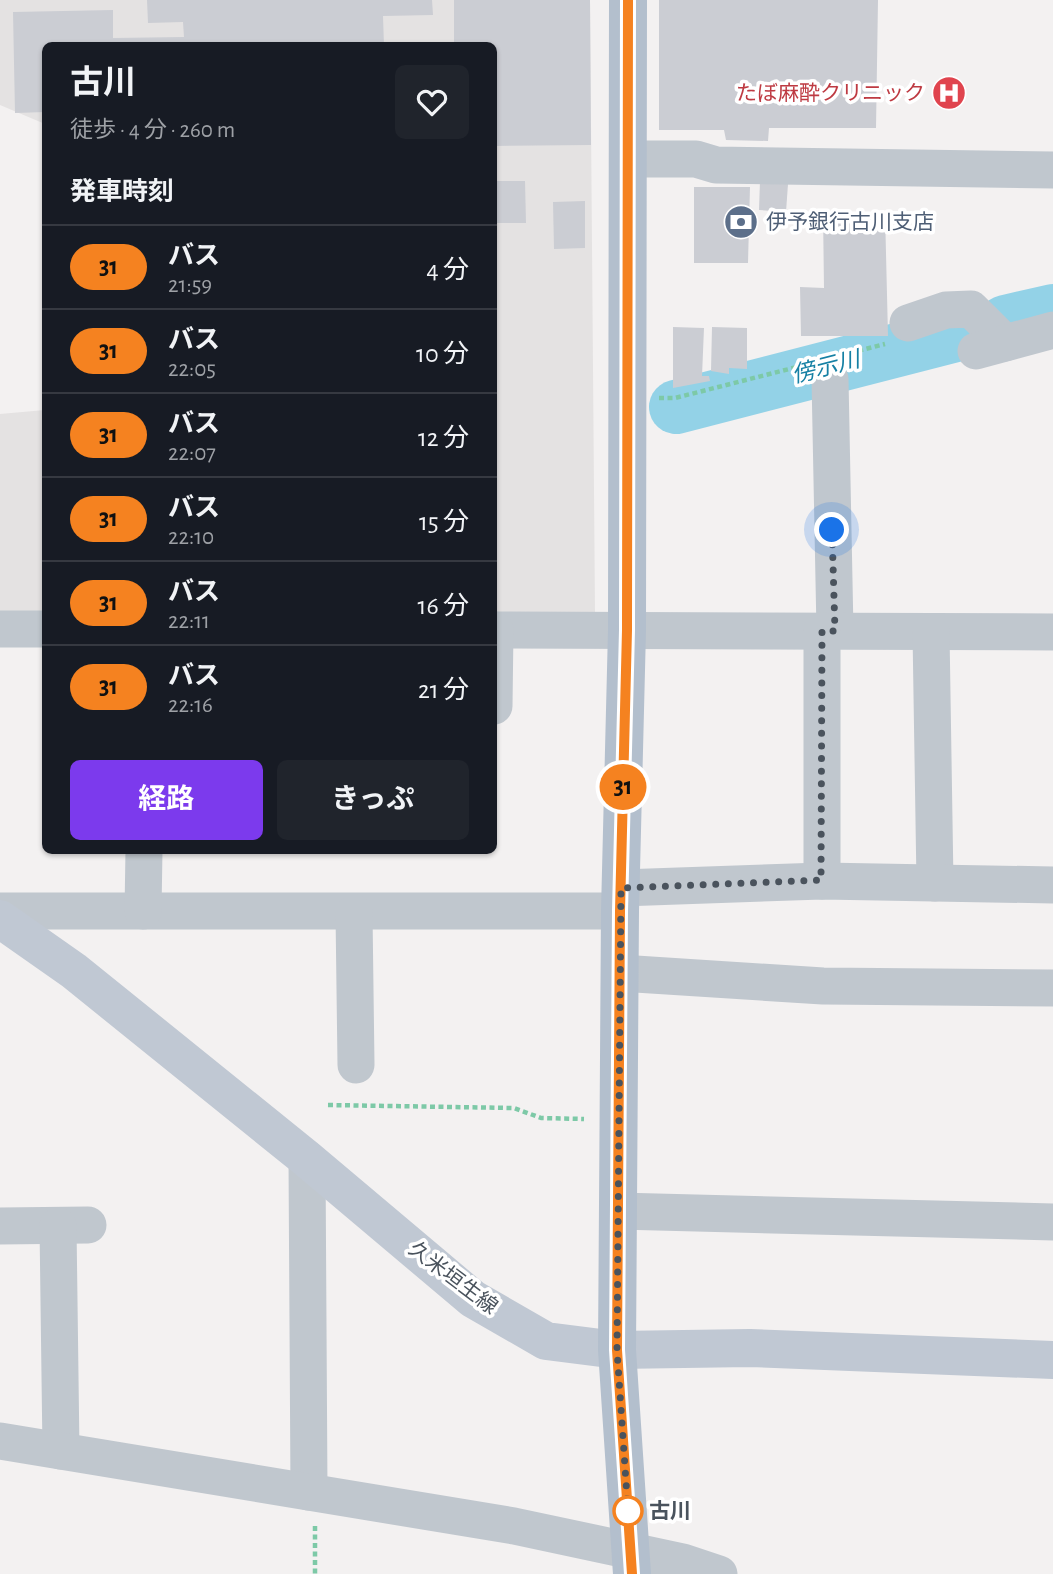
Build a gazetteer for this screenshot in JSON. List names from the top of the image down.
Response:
{
  "streets": {
    "main road": ["久米垣生線"]
  },
  "water": ["傍示川"],
  "places": {
    "hospital": ["たぼ麻酔クリニック"],
    "bank": ["伊予銀行古川支店"],
    "other": ["古川"]
  },
  "lines": ["bus line 31"],
  "page": {
    "on_map": "31",
    "heading": [
      ["古川", "徒歩 · 4 分 · 260 m"],
      "発車時刻"
    ],
    "list": [
      {
        "mark": "31",
        "name": "バス",
        "note": "21:59",
        "value": "4 分"
      },
      {
        "mark": "31",
        "name": "バス",
        "note": "22:05",
        "value": "10 分"
      },
      {
        "mark": "31",
        "name": "バス",
        "note": "22:07",
        "value": "12 分"
      },
      {
        "mark": "31",
        "name": "バス",
        "note": "22:10",
        "value": "15 分"
      },
      {
        "mark": "31",
        "name": "バス",
        "note": "22:11",
        "value": "16 分"
      },
      {
        "mark": "31",
        "name": "バス",
        "note": "22:16",
        "value": "21 分"
      }
    ],
    "buttons": ["経路", "きっぷ"]
  }
}
